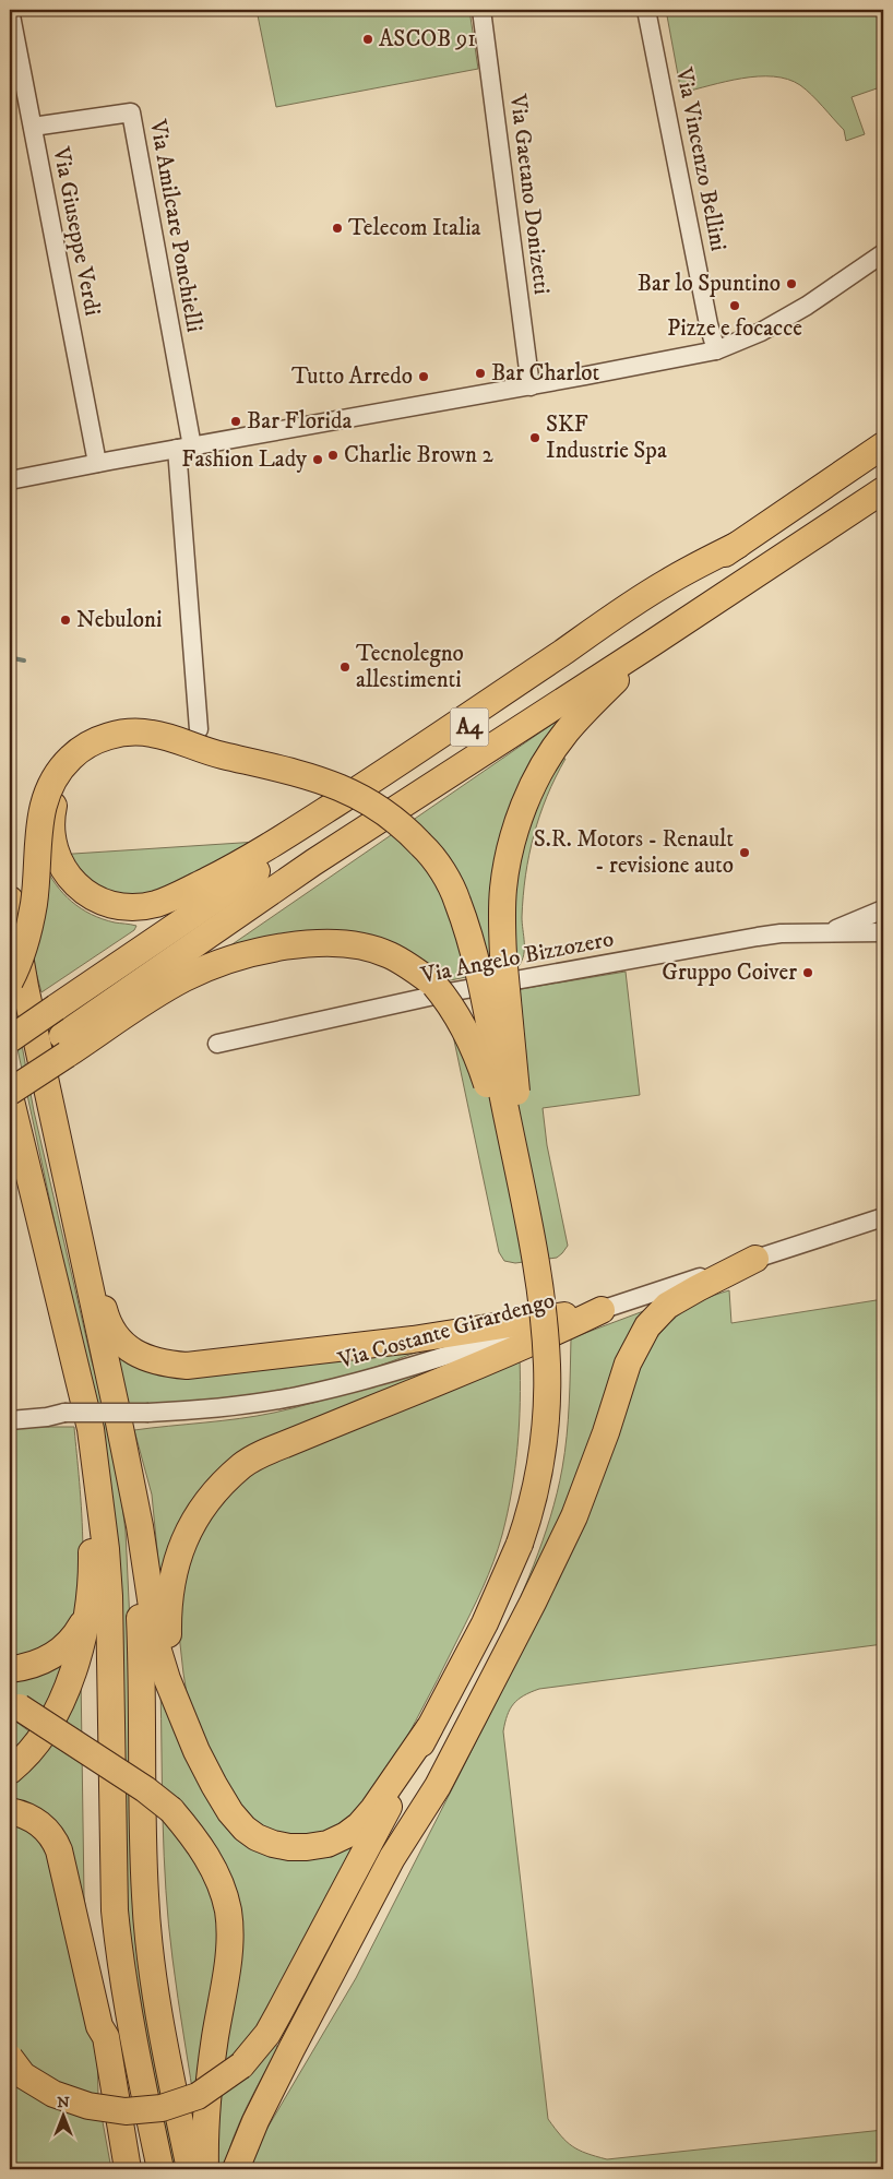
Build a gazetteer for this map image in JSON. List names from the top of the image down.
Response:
{
  "streets": {
    "highway": ["A4"],
    "street": [
      "Via Vincenzo Bellini",
      "Via Gaetano Donizetti",
      "Via Amilcare Ponchielli",
      "Via Giuseppe Verdi",
      "Via Angelo Bizzozero",
      "Via Costante Girardengo"
    ]
  },
  "crossings": [
    ["Via Amilcare Ponchielli", "Via Giuseppe Verdi"]
  ],
  "places": [
    "ASCOB 91",
    "Telecom Italia",
    "Bar lo Spuntino",
    "Pizze e focacce",
    "Bar Charlot",
    "Tutto Arredo",
    "Bar Florida",
    "SKF Industrie Spa",
    "Charlie Brown 2",
    "Fashion Lady",
    "Nebuloni",
    "Tecnolegno allestimenti",
    "S.R. Motors - Renault - revisione auto",
    "Gruppo Coiver"
  ],
  "north": "top"
}
